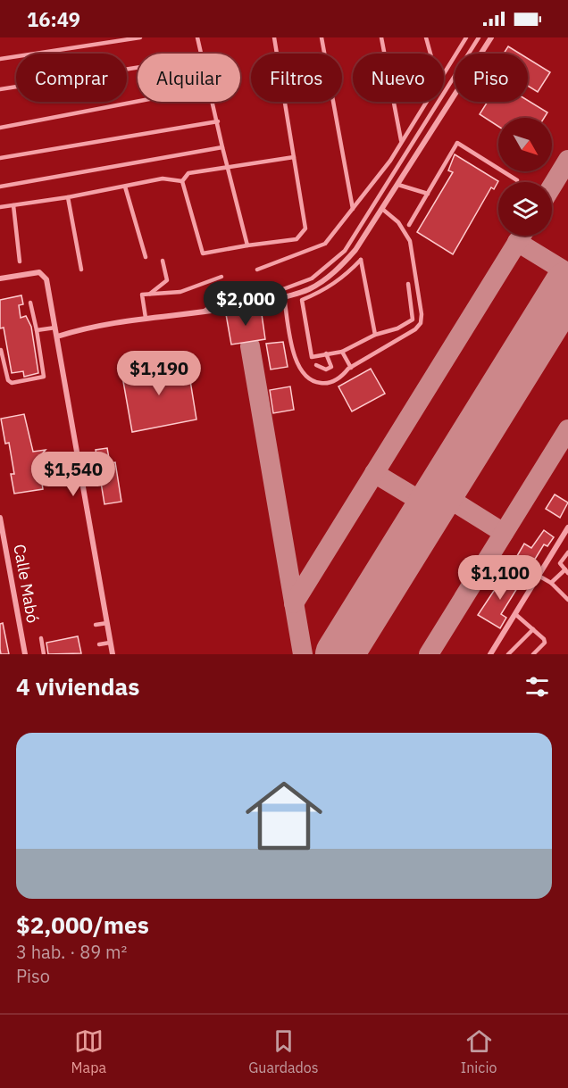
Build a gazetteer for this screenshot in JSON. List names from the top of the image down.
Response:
{
  "streets": {
    "street": ["Calle Mabó"]
  },
  "north": "bottom right",
  "page": {
    "status": "16:49",
    "chip": [
      "Comprar",
      "Alquilar",
      "Filtros",
      "Nuevo",
      "Piso"
    ],
    "price": [
      "$2,000",
      "$1,190",
      "$1,540",
      "$1,100"
    ],
    "heading": "4 viviendas",
    "list": [
      {
        "name": "$2,000/mes",
        "note": "3 hab. · 89 m² · Piso"
      }
    ],
    "tabs": ["Mapa", "Guardados", "Inicio"]
  }
}
